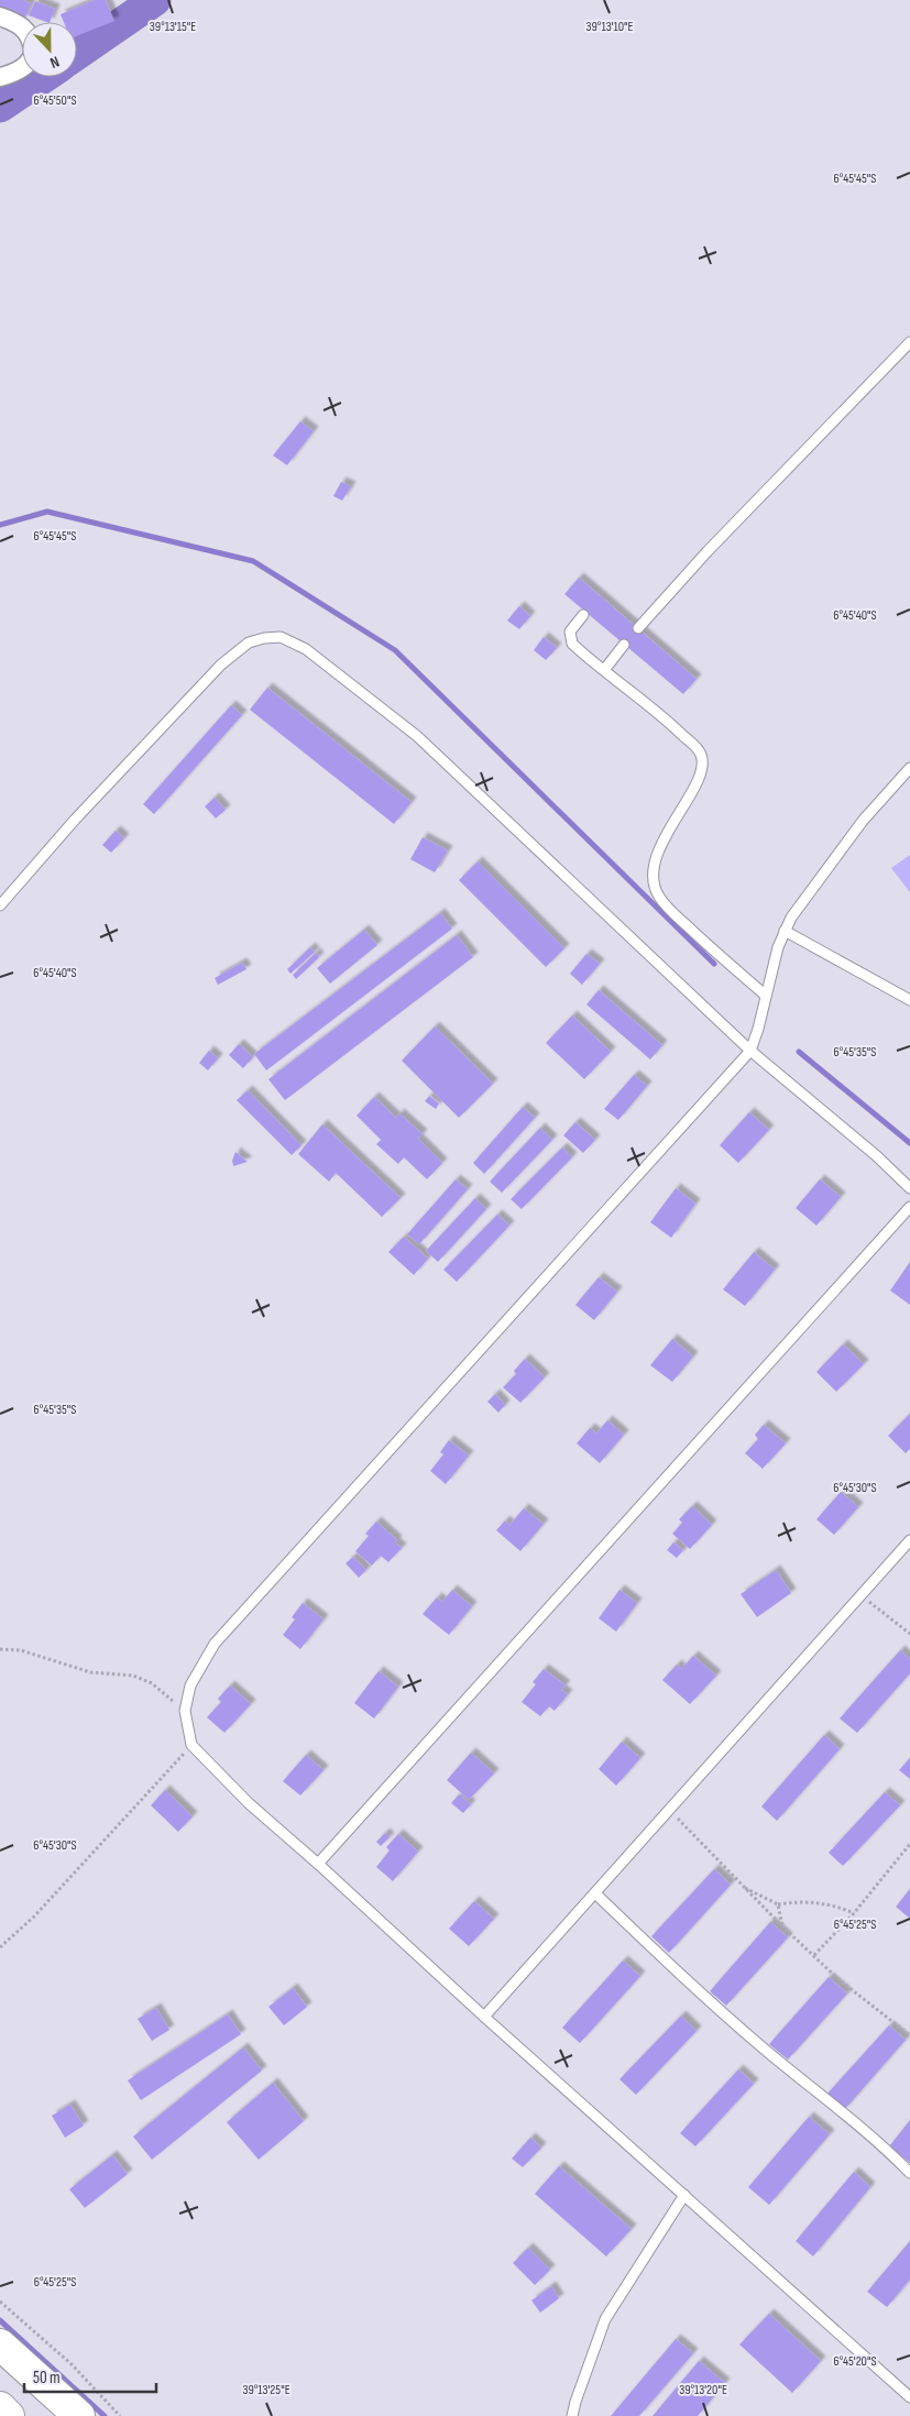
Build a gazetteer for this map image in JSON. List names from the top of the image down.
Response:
{
  "scale_bar": "50 m",
  "north": "bottom",
  "coordinates": [
    "39°13'15\"E",
    "39°13'10\"E",
    "6°45'50\"S",
    "6°45'45\"S",
    "6°45'40\"S",
    "6°45'35\"S",
    "6°45'30\"S",
    "6°45'25\"S",
    "6°45'20\"S",
    "39°13'25\"E",
    "39°13'20\"E"
  ]
}
